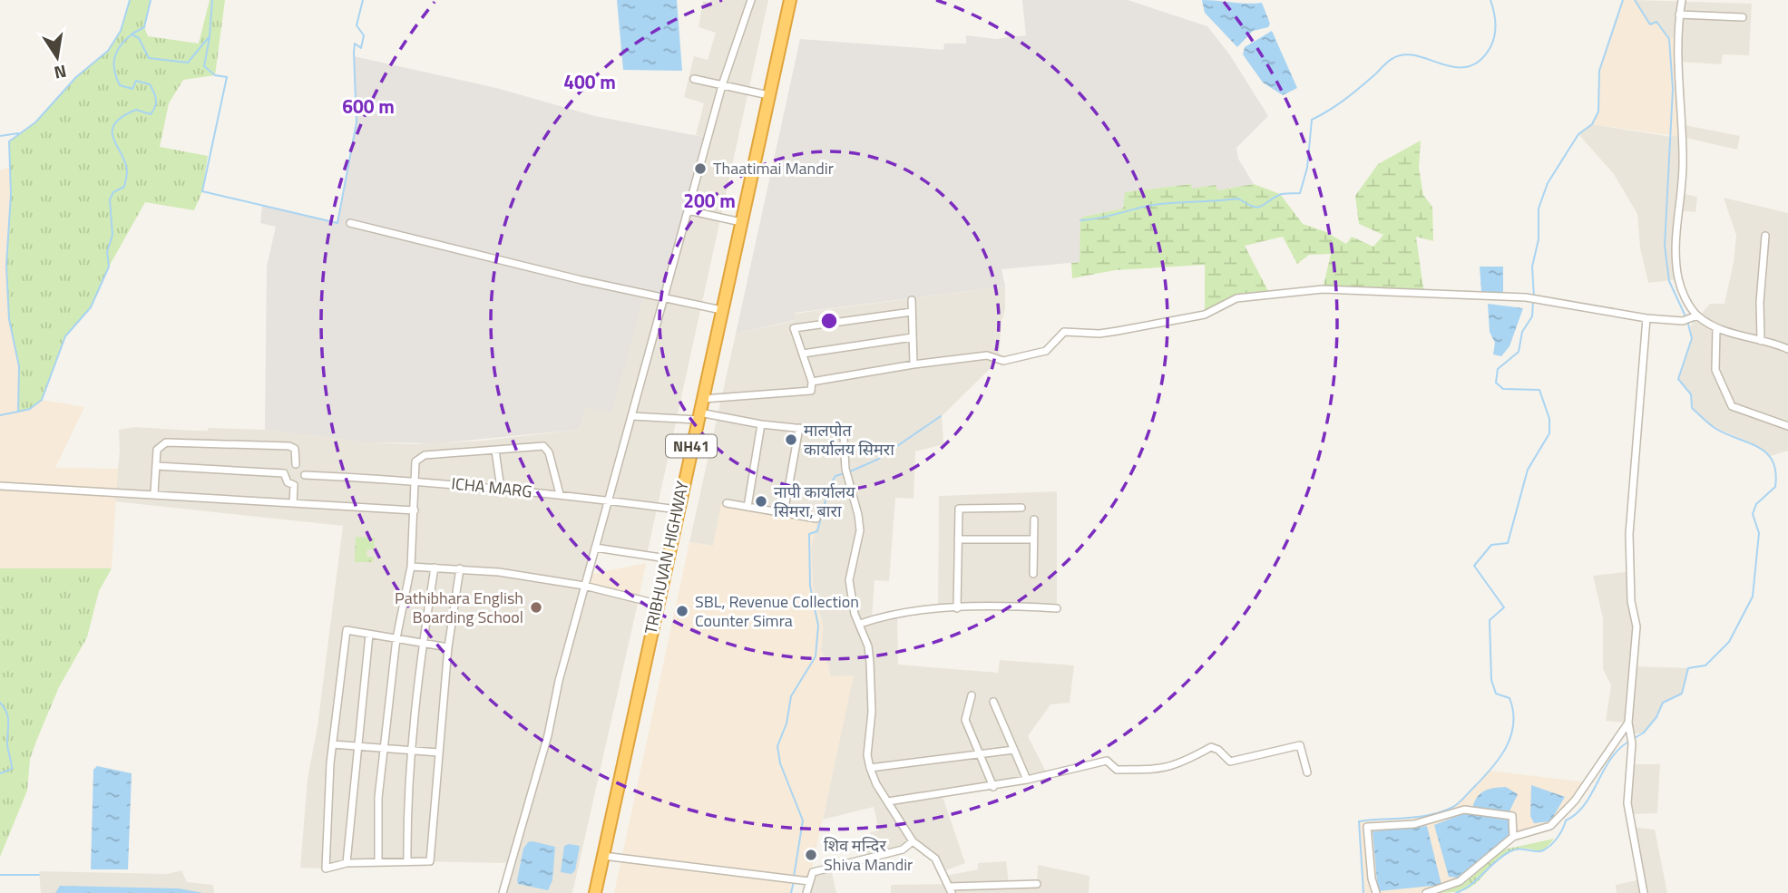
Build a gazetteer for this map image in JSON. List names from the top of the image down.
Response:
{
  "streets": {
    "highway": ["NH41", "TRIBHUVAN HIGHWAY"],
    "street": ["ICHA MARG"]
  },
  "crossings": [
    ["ICHA MARG", "TRIBHUVAN HIGHWAY"]
  ],
  "places": [
    "Thaatimai Mandir",
    "मालपोत कार्यालय सिमरा",
    "नापी कार्यालय सिमरा, बारा",
    "Pathibhara English Boarding School",
    "SBL, Revenue Collection Counter Simra",
    "शिव मन्दिर Shiva Mandir"
  ],
  "north": "bottom",
  "rings": ["400 m", "600 m", "200 m"]
}
